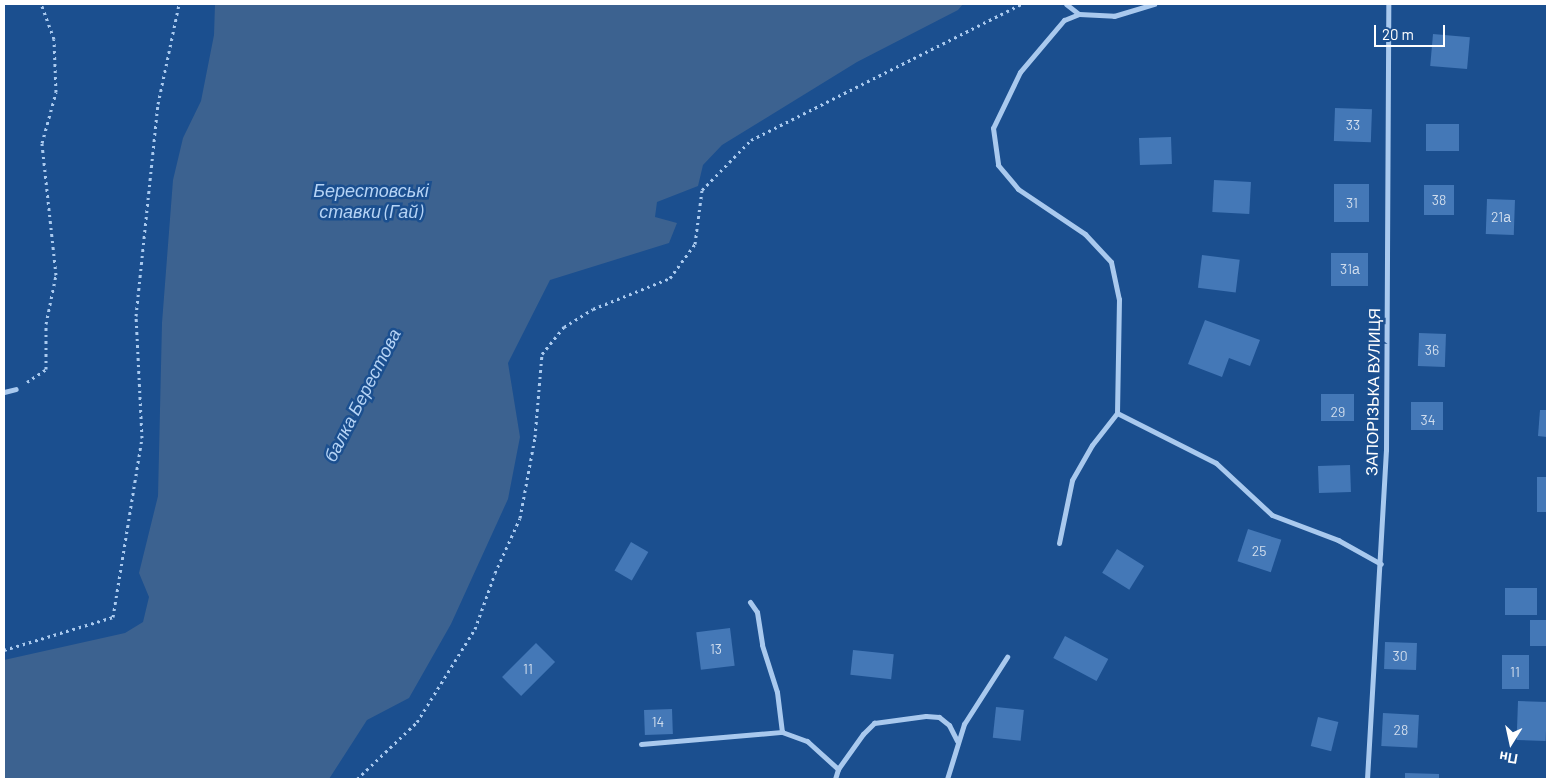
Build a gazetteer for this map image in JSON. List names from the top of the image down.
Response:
{
  "streets": {
    "street": ["ЗАПОРІЗЬКА ВУЛИЦЯ"]
  },
  "water": ["Берестовські ставки (Гай)", "балка Берестова"],
  "house_numbers": [
    "33",
    "38",
    "31",
    "21а",
    "31а",
    "36",
    "29",
    "34",
    "25",
    "13",
    "30",
    "11",
    "11",
    "14",
    "28"
  ],
  "scale_bar": "20 m",
  "north": "bottom"
}
